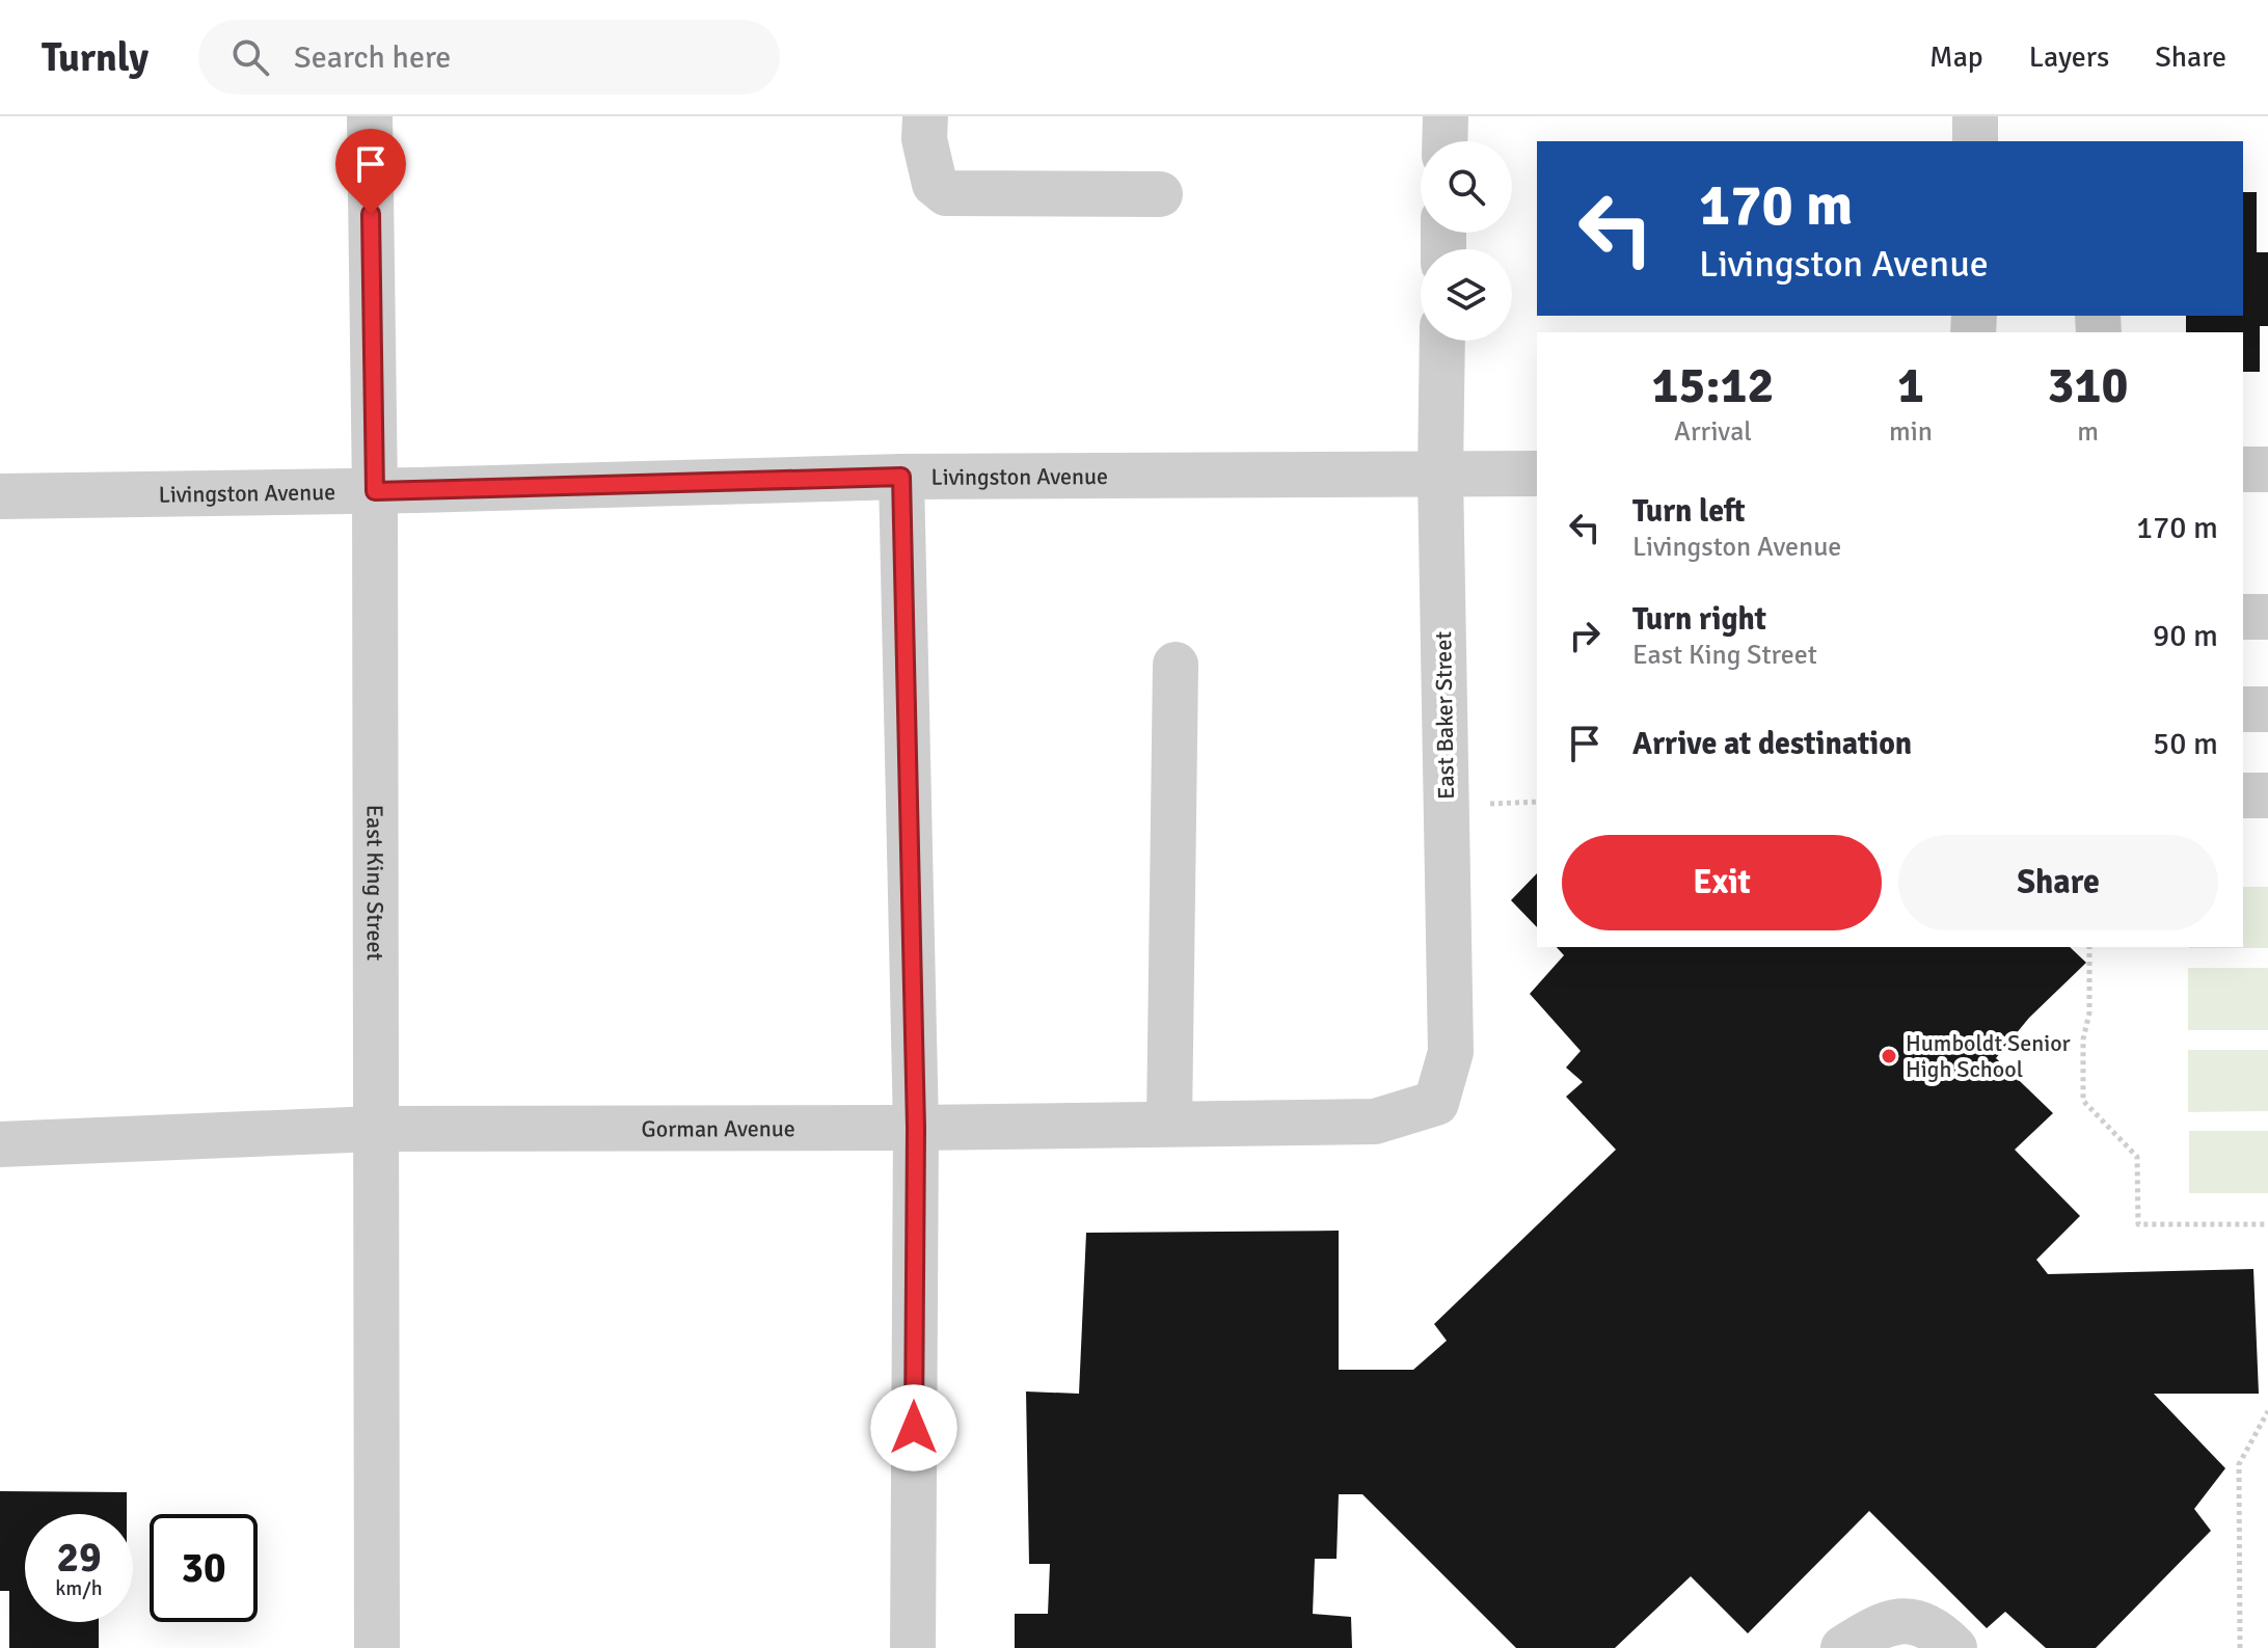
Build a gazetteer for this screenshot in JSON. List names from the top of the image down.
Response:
{
  "streets": {
    "street": [
      "Livingston Avenue",
      "East Baker Street",
      "East King Street",
      "Gorman Avenue"
    ]
  },
  "crossings": [
    ["Livingston Avenue", "East Baker Street"],
    ["Livingston Avenue", "East King Street"],
    ["East Baker Street", "Gorman Avenue"],
    ["East King Street", "Gorman Avenue"]
  ],
  "places": ["Humboldt Senior High School"],
  "page": {
    "header": "Turnly",
    "search": "Search here",
    "nav": ["Map", "Layers", "Share"],
    "turn": ["170 m", "Livingston Avenue"],
    "eta": [
      "15:12",
      "Arrival",
      "1",
      "min",
      "310",
      "m"
    ],
    "list": [
      {
        "name": "Turn left",
        "note": "Livingston Avenue",
        "value": "170 m"
      },
      {
        "name": "Turn right",
        "note": "East King Street",
        "value": "90 m"
      },
      {
        "name": "Arrive at destination",
        "value": "50 m"
      }
    ],
    "buttons": ["Exit", "Share"],
    "speed": "29 km/h",
    "limit": "30"
  }
}
